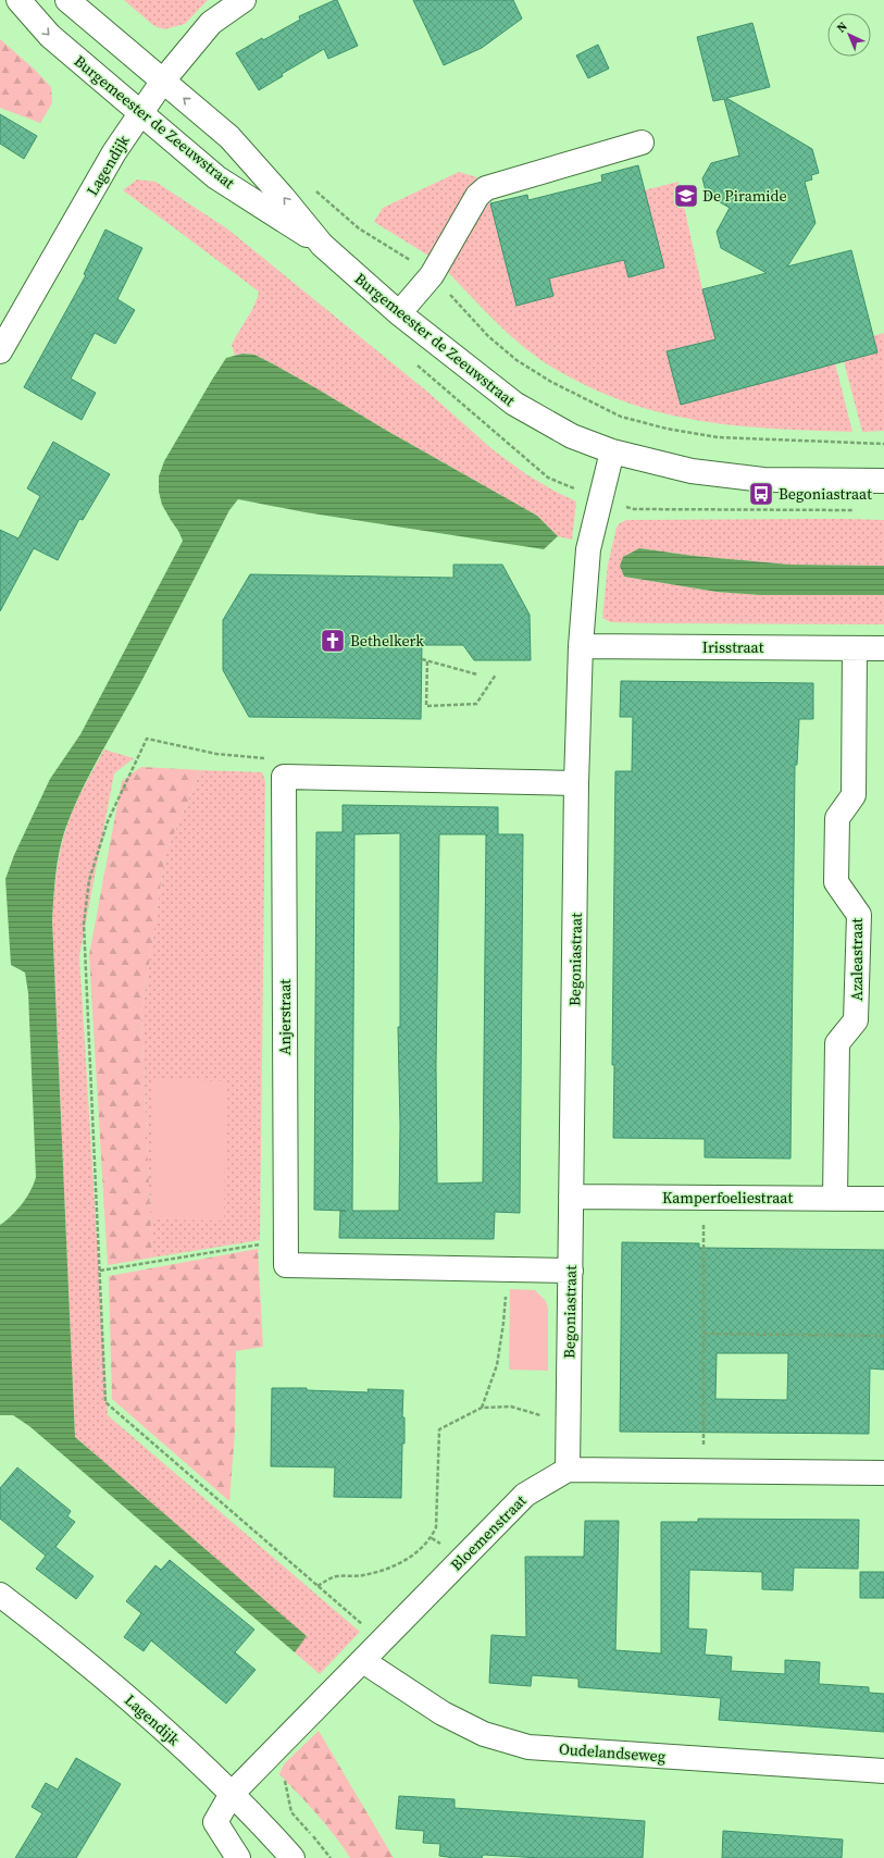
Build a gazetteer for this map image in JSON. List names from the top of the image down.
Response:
{
  "streets": {
    "street": [
      "Burgemeester de Zeeuwstraat",
      "Lagendijk",
      "Irisstraat",
      "Begoniastraat",
      "Azaleastraat",
      "Anjerstraat",
      "Kamperfoeliestraat",
      "Bloemenstraat",
      "Oudelandseweg"
    ]
  },
  "crossings": [
    ["Burgemeester de Zeeuwstraat", "Lagendijk"],
    ["Burgemeester de Zeeuwstraat", "Begoniastraat"],
    ["Lagendijk", "Bloemenstraat"],
    ["Irisstraat", "Begoniastraat"],
    ["Irisstraat", "Azaleastraat"],
    ["Begoniastraat", "Anjerstraat"],
    ["Begoniastraat", "Kamperfoeliestraat"],
    ["Begoniastraat", "Bloemenstraat"],
    ["Azaleastraat", "Kamperfoeliestraat"],
    ["Bloemenstraat", "Oudelandseweg"]
  ],
  "places": {
    "school or university": ["De Piramide"],
    "bus stop": ["Begoniastraat"],
    "church": ["Bethelkerk"]
  },
  "north": "top left"
}
